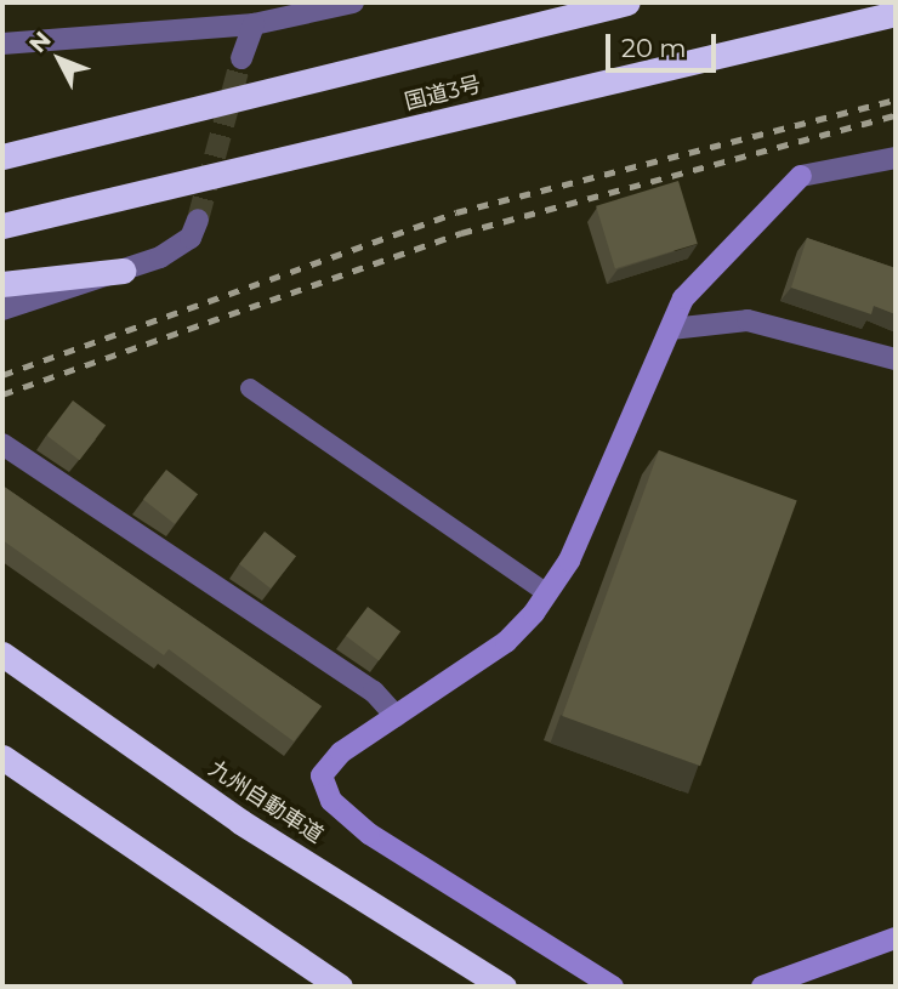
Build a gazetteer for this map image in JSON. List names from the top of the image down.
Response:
{
  "streets": {
    "highway": ["国道3号", "九州自動車道"]
  },
  "scale_bar": "20 m",
  "north": "top left"
}
